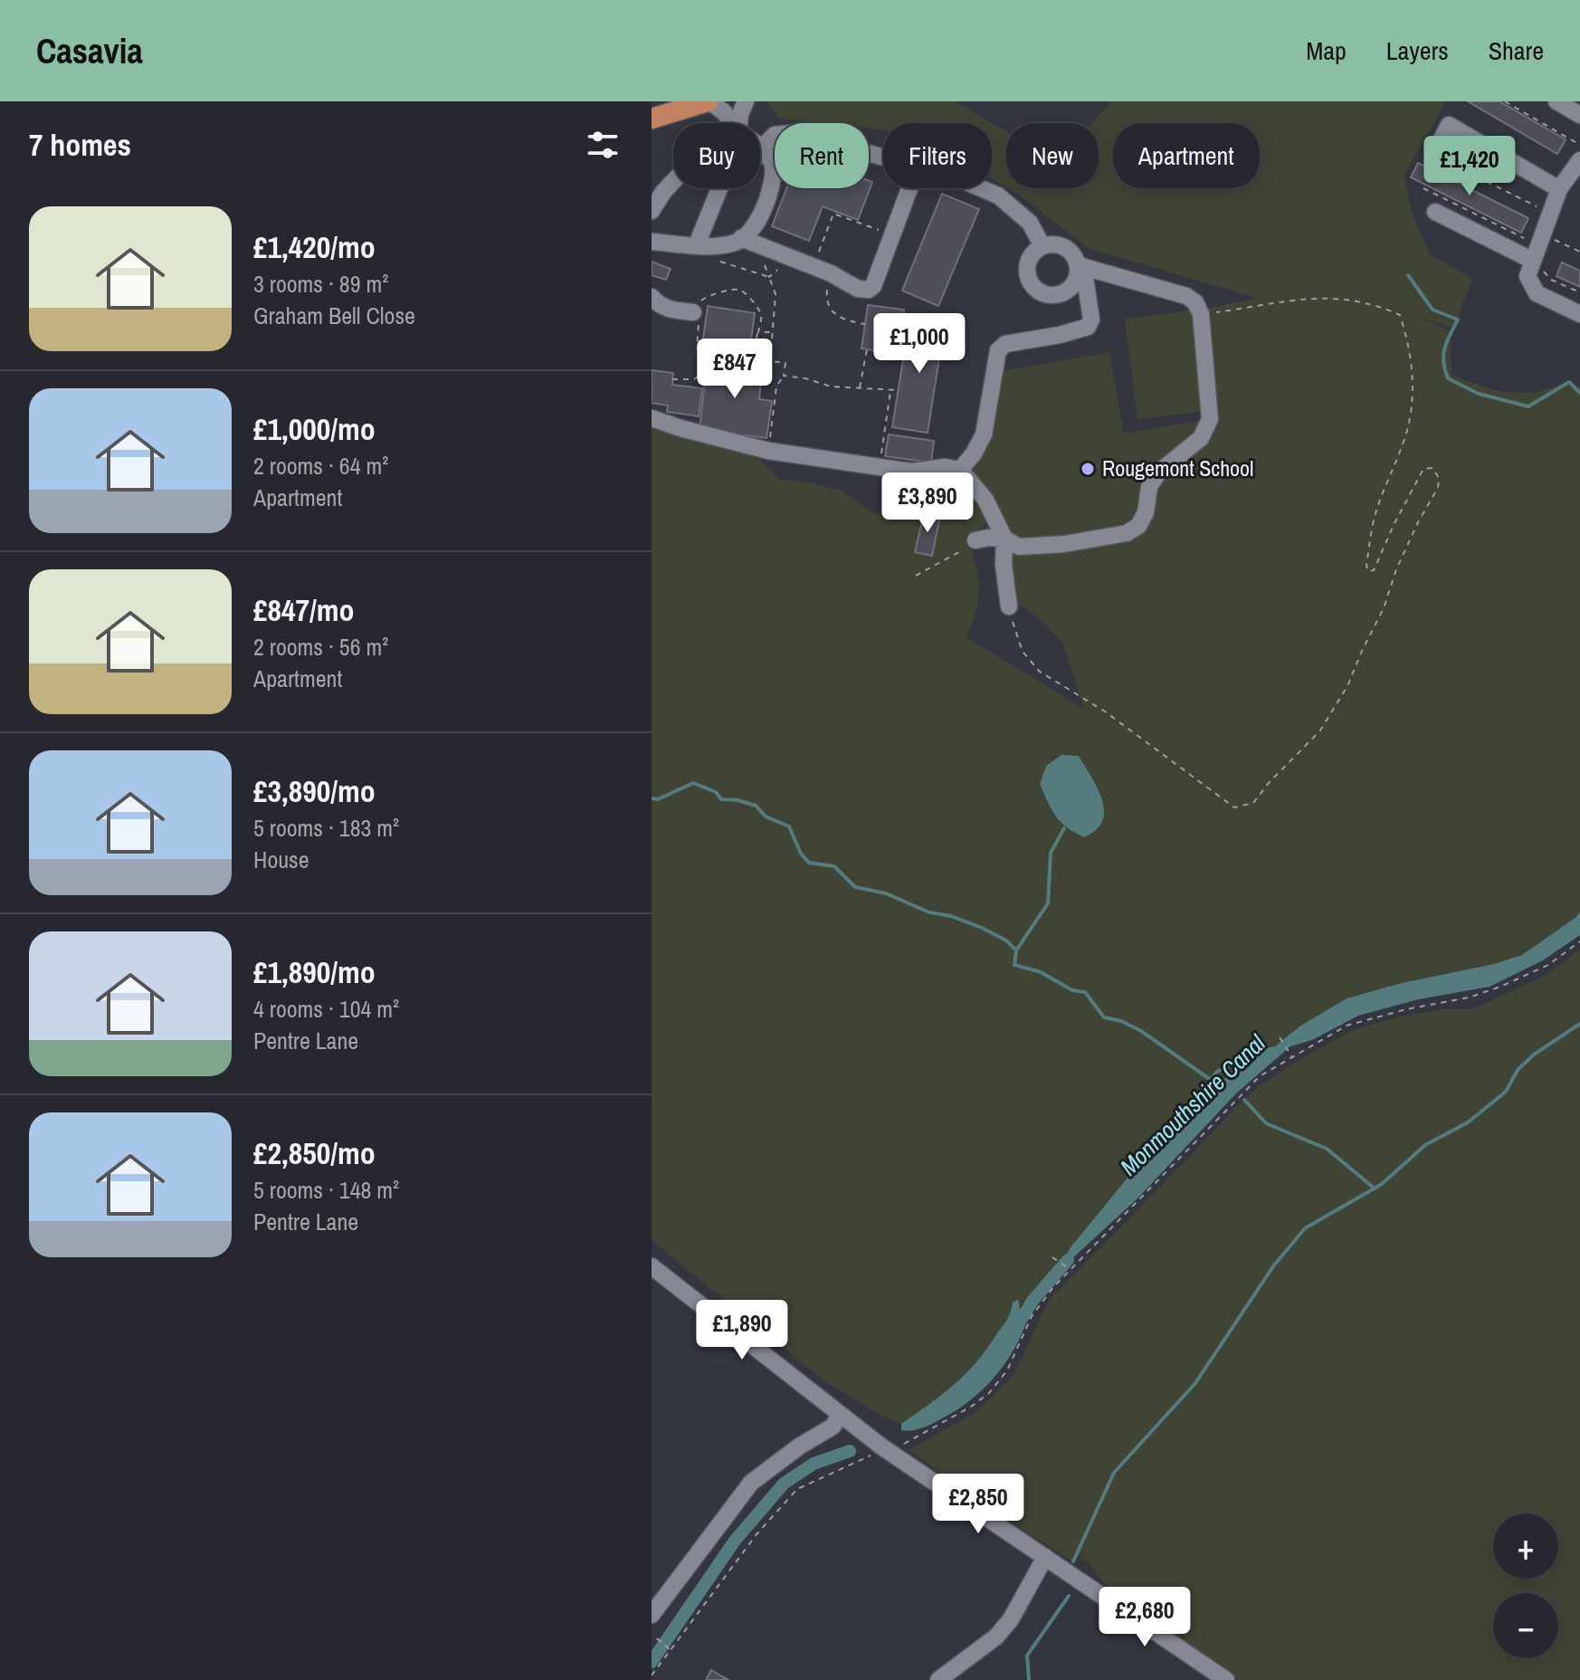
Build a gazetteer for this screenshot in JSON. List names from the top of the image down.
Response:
{
  "water": ["Monmouthshire Canal"],
  "places": ["Rougemont School"],
  "page": {
    "header": "Casavia",
    "nav": ["Map", "Layers", "Share"],
    "heading": "7 homes",
    "chip": [
      "Buy",
      "Rent",
      "Filters",
      "New",
      "Apartment"
    ],
    "price": [
      "£1,420",
      "£1,000",
      "£847",
      "£3,890",
      "£1,890",
      "£2,850",
      "£2,680"
    ],
    "list": [
      {
        "name": "£1,420/mo",
        "note": "3 rooms · 89 m² · Graham Bell Close"
      },
      {
        "name": "£1,000/mo",
        "note": "2 rooms · 64 m² · Apartment"
      },
      {
        "name": "£847/mo",
        "note": "2 rooms · 56 m² · Apartment"
      },
      {
        "name": "£3,890/mo",
        "note": "5 rooms · 183 m² · House"
      },
      {
        "name": "£1,890/mo",
        "note": "4 rooms · 104 m² · Pentre Lane"
      },
      {
        "name": "£2,850/mo",
        "note": "5 rooms · 148 m² · Pentre Lane"
      }
    ],
    "map_buttons": ["+", "−"]
  }
}
